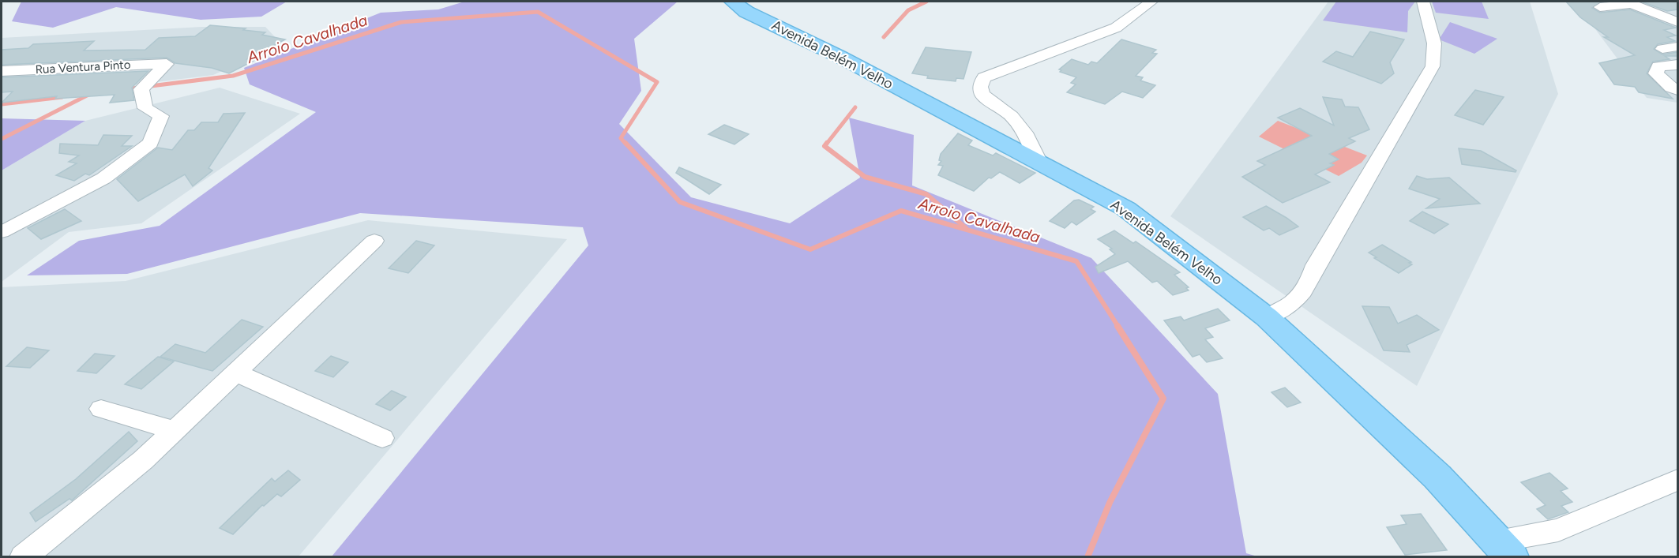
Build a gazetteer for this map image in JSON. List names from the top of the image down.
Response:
{
  "streets": {
    "main road": ["Avenida Belém Velho"],
    "street": ["Rua Ventura Pinto"]
  },
  "water": ["Arroio Cavalhada"]
}
